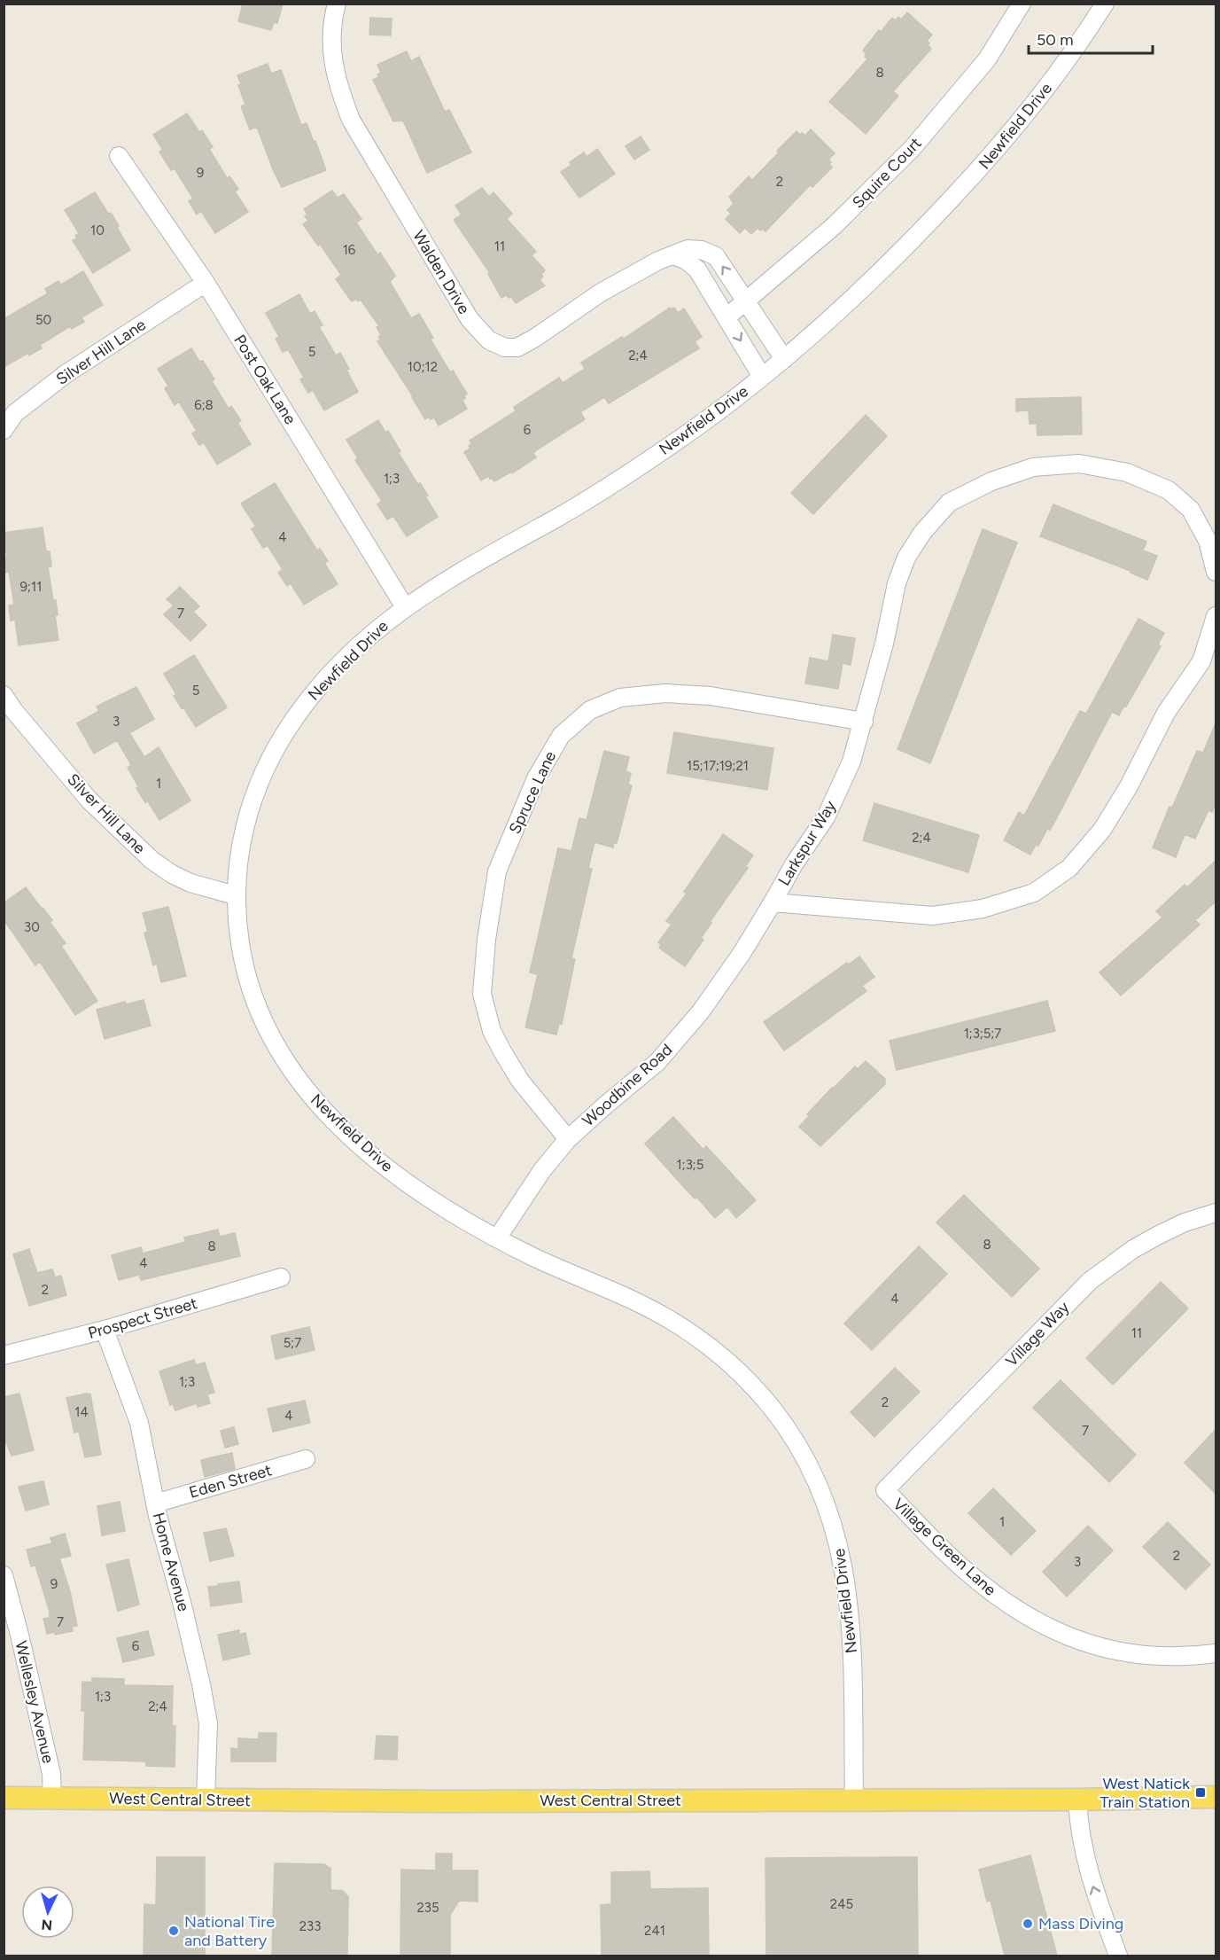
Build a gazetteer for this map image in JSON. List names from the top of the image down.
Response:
{
  "streets": {
    "main road": ["West Central Street"],
    "street": [
      "Newfield Drive",
      "Squire Court",
      "Walden Drive",
      "Silver Hill Lane",
      "Post Oak Lane",
      "Spruce Lane",
      "Larkspur Way",
      "Woodbine Road",
      "Prospect Street",
      "Village Way",
      "Eden Street",
      "Village Green Lane",
      "Home Avenue",
      "Wellesley Avenue"
    ]
  },
  "crossings": [
    ["Newfield Drive", "Walden Drive"],
    ["Newfield Drive", "Silver Hill Lane"],
    ["Newfield Drive", "Post Oak Lane"],
    ["Newfield Drive", "Woodbine Road"],
    ["Newfield Drive", "West Central Street"],
    ["Squire Court", "Walden Drive"],
    ["Silver Hill Lane", "Post Oak Lane"],
    ["Spruce Lane", "Larkspur Way"],
    ["Spruce Lane", "Woodbine Road"],
    ["Larkspur Way", "Woodbine Road"],
    ["Prospect Street", "Home Avenue"],
    ["Village Way", "Village Green Lane"],
    ["Eden Street", "Home Avenue"],
    ["Home Avenue", "West Central Street"],
    ["Wellesley Avenue", "West Central Street"]
  ],
  "places": {
    "transit": ["West Natick Train Station"],
    "other": ["Mass Diving", "National Tire and Battery"]
  },
  "house_numbers": [
    "8",
    "9",
    "2",
    "10",
    "11",
    "16",
    "50",
    "5",
    "2;4",
    "10;12",
    "6;8",
    "6",
    "1;3",
    "4",
    "9;11",
    "7",
    "5",
    "3",
    "15;17;19;21",
    "1",
    "2;4",
    "30",
    "1;3;5;7",
    "1;3;5",
    "8",
    "8",
    "4",
    "2",
    "4",
    "11",
    "5;7",
    "1;3",
    "2",
    "14",
    "4",
    "7",
    "1",
    "2",
    "3",
    "9",
    "7",
    "6",
    "1;3",
    "2;4",
    "245",
    "235",
    "233",
    "241"
  ],
  "scale_bar": "50 m",
  "north": "bottom"
}
